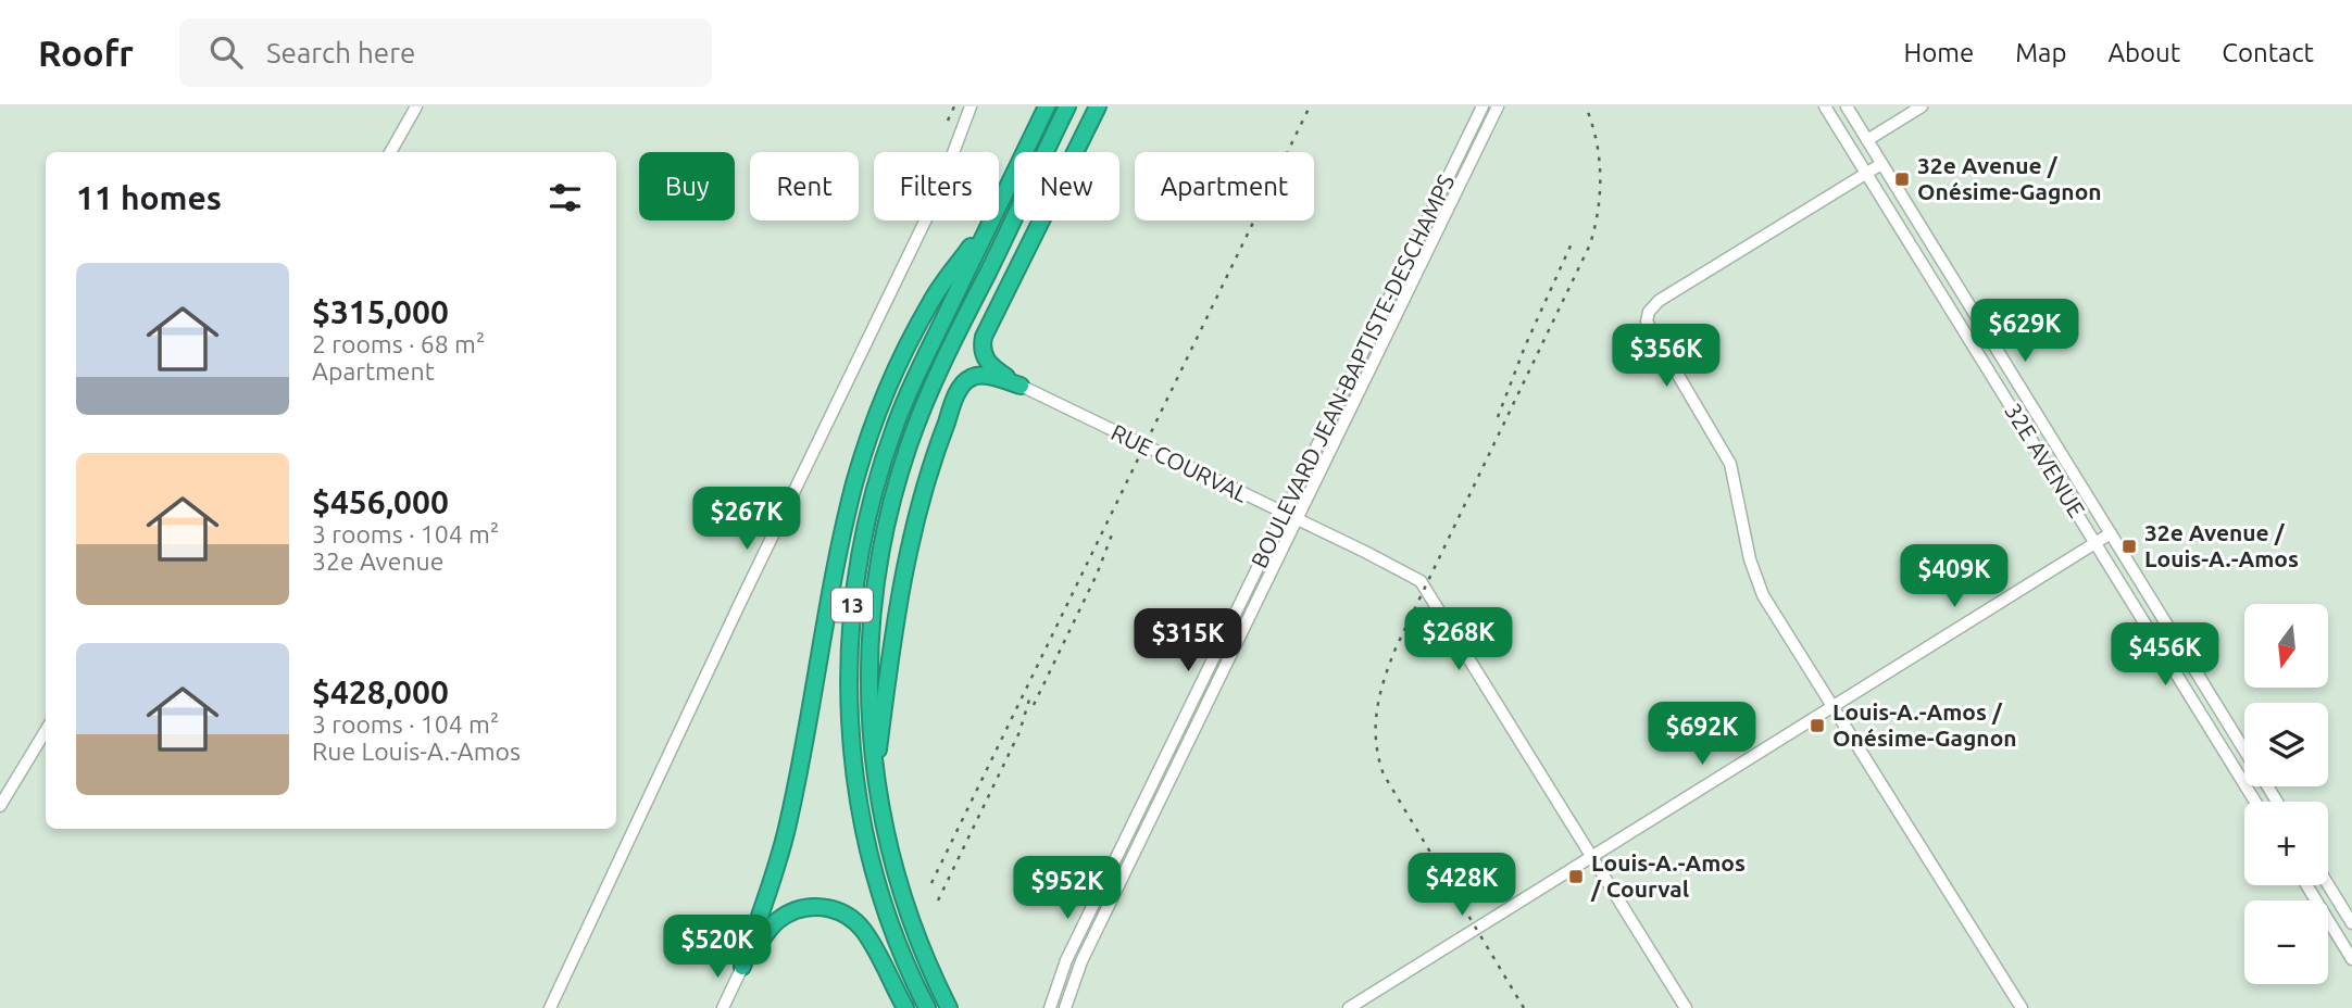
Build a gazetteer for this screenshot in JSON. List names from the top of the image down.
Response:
{
  "streets": {
    "highway": ["13"],
    "street": ["BOULEVARD JEAN-BAPTISTE-DESCHAMPS", "32E AVENUE", "RUE COURVAL"]
  },
  "crossings": [
    ["BOULEVARD JEAN-BAPTISTE-DESCHAMPS", "RUE COURVAL"]
  ],
  "places": {
    "transit": [
      "32e Avenue / Onésime-Gagnon",
      "32e Avenue / Louis-A.-Amos",
      "Louis-A.-Amos / Onésime-Gagnon",
      "Louis-A.-Amos / Courval"
    ]
  },
  "north": "bottom",
  "page": {
    "header": "Roofr",
    "search": "Search here",
    "nav": [
      "Home",
      "Map",
      "About",
      "Contact"
    ],
    "chip": [
      "Buy",
      "Rent",
      "Filters",
      "New",
      "Apartment"
    ],
    "heading": "11 homes",
    "list": [
      {
        "name": "$315,000",
        "note": "2 rooms · 68 m² · Apartment"
      },
      {
        "name": "$456,000",
        "note": "3 rooms · 104 m² · 32e Avenue"
      },
      {
        "name": "$428,000",
        "note": "3 rooms · 104 m² · Rue Louis-A.-Amos"
      }
    ],
    "price": [
      "$629K",
      "$356K",
      "$267K",
      "$409K",
      "$268K",
      "$315K",
      "$456K",
      "$692K",
      "$428K",
      "$952K",
      "$520K"
    ],
    "map_buttons": ["+", "−"]
  }
}
